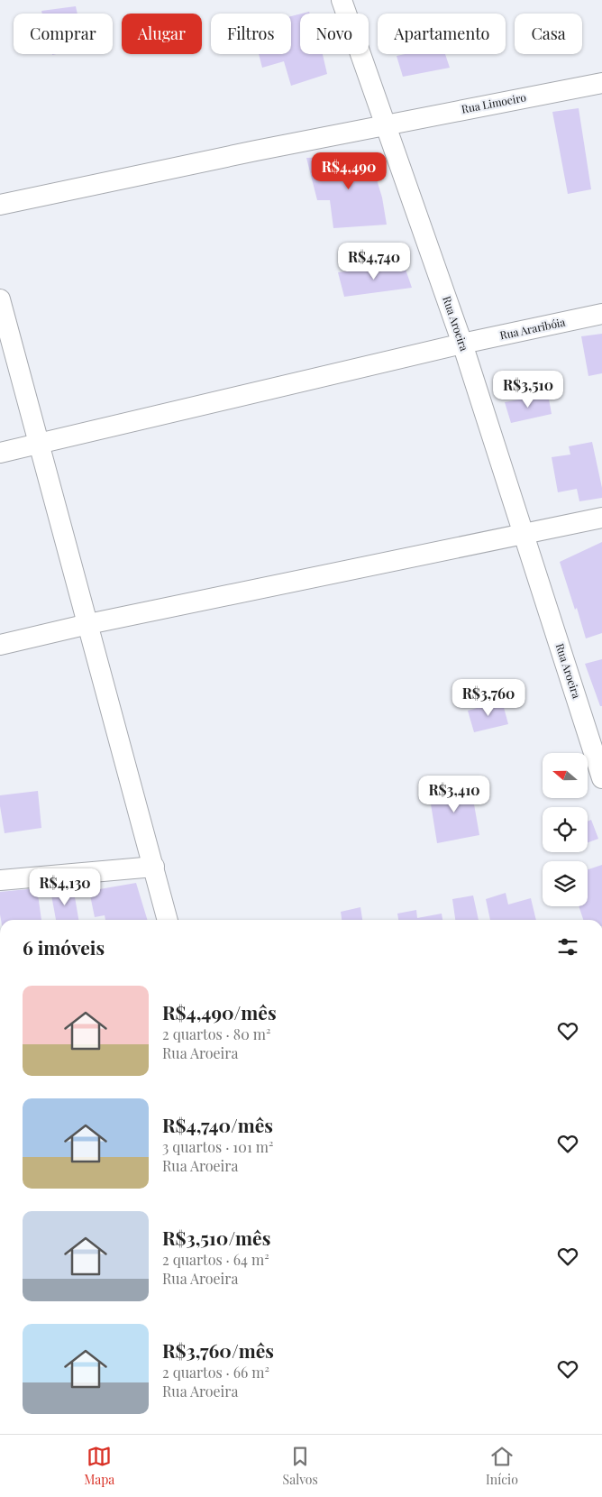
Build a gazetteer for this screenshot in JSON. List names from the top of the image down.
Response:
{
  "streets": {
    "street": ["Rua Limoeiro", "Rua Aroeira", "Rua Araribóia"]
  },
  "crossings": [
    ["Rua Limoeiro", "Rua Aroeira"],
    ["Rua Aroeira", "Rua Araribóia"]
  ],
  "north": "left",
  "page": {
    "chip": [
      "Comprar",
      "Alugar",
      "Filtros",
      "Novo",
      "Apartamento",
      "Casa"
    ],
    "price": [
      "R$4,490",
      "R$4,740",
      "R$3,510",
      "R$3,760",
      "R$3,410",
      "R$4,130"
    ],
    "heading": "6 imóveis",
    "list": [
      {
        "name": "R$4,490/mês",
        "note": "2 quartos · 80 m² · Rua Aroeira"
      },
      {
        "name": "R$4,740/mês",
        "note": "3 quartos · 101 m² · Rua Aroeira"
      },
      {
        "name": "R$3,510/mês",
        "note": "2 quartos · 64 m² · Rua Aroeira"
      },
      {
        "name": "R$3,760/mês",
        "note": "2 quartos · 66 m² · Rua Aroeira"
      }
    ],
    "tabs": ["Mapa", "Salvos", "Início"]
  }
}
